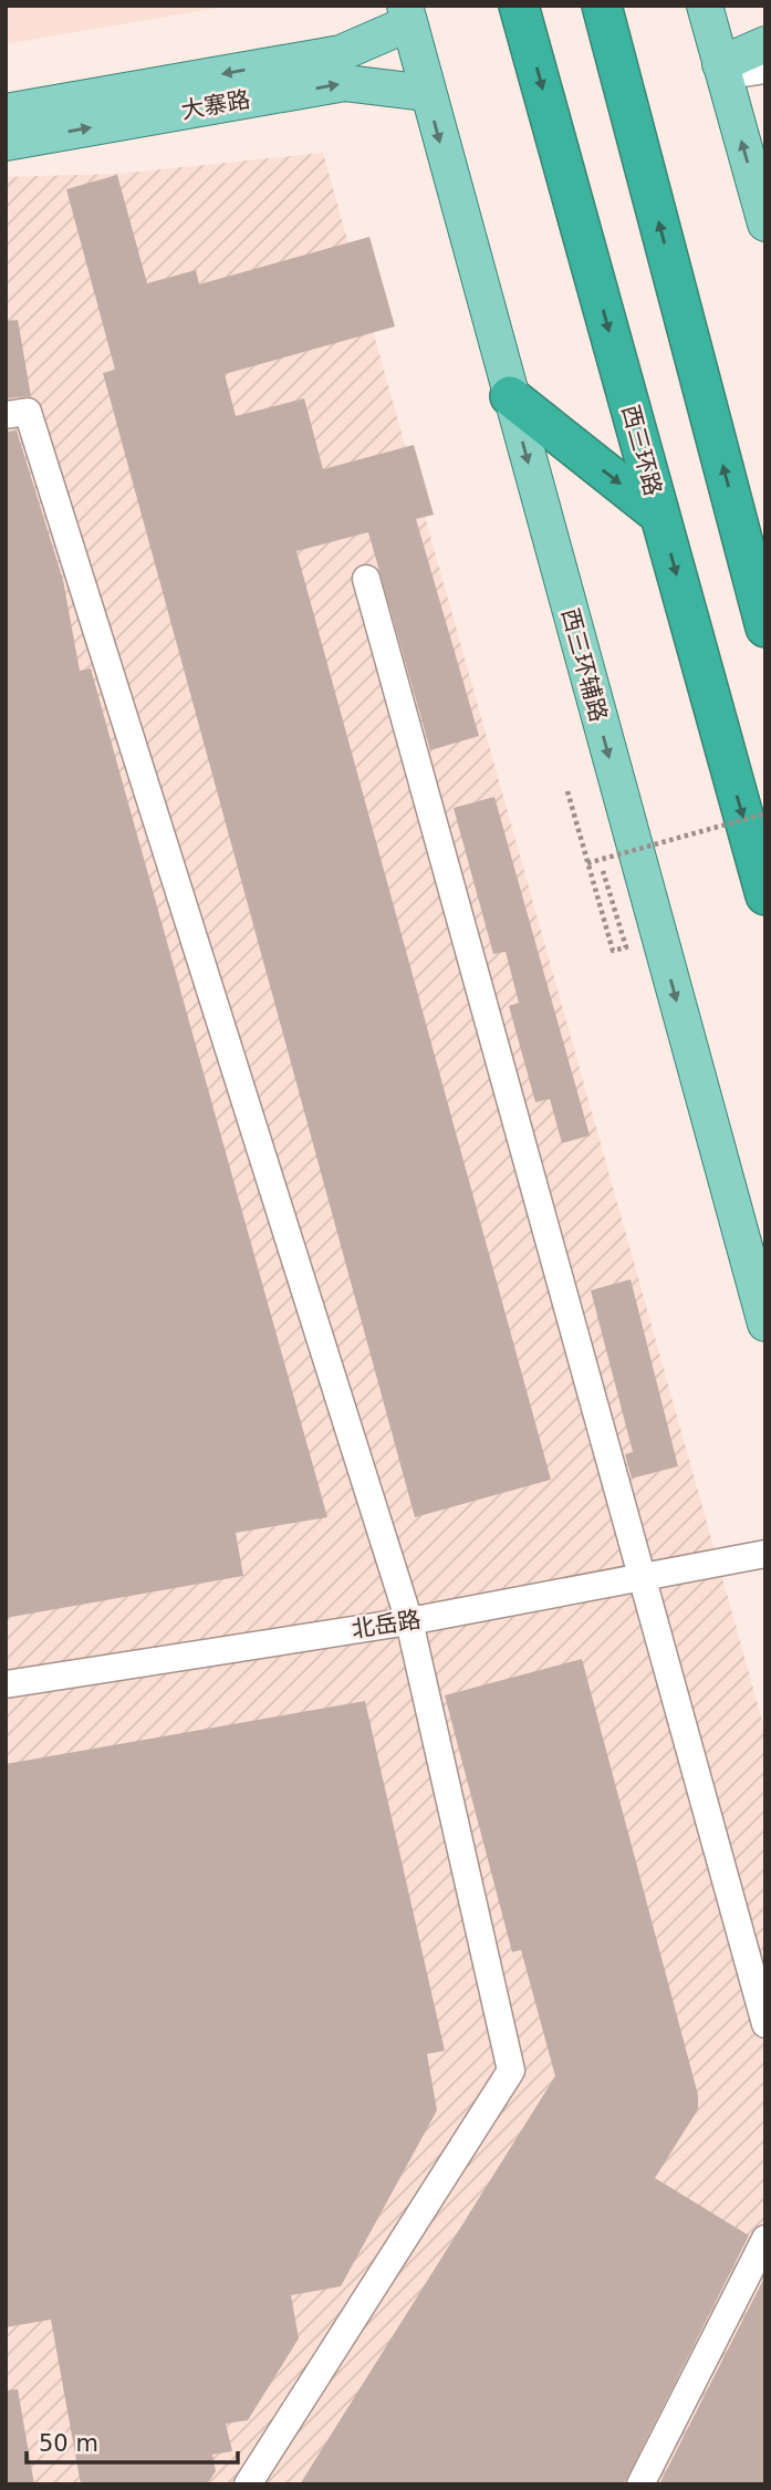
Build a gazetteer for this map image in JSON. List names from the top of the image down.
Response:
{
  "streets": {
    "highway": ["西三环路"],
    "main road": ["大寨路", "西三环辅路"],
    "street": ["北岳路"]
  },
  "crossings": [
    ["大寨路", "西三环辅路"]
  ],
  "one_way": ["西三环辅路"],
  "scale_bar": "50 m"
}
